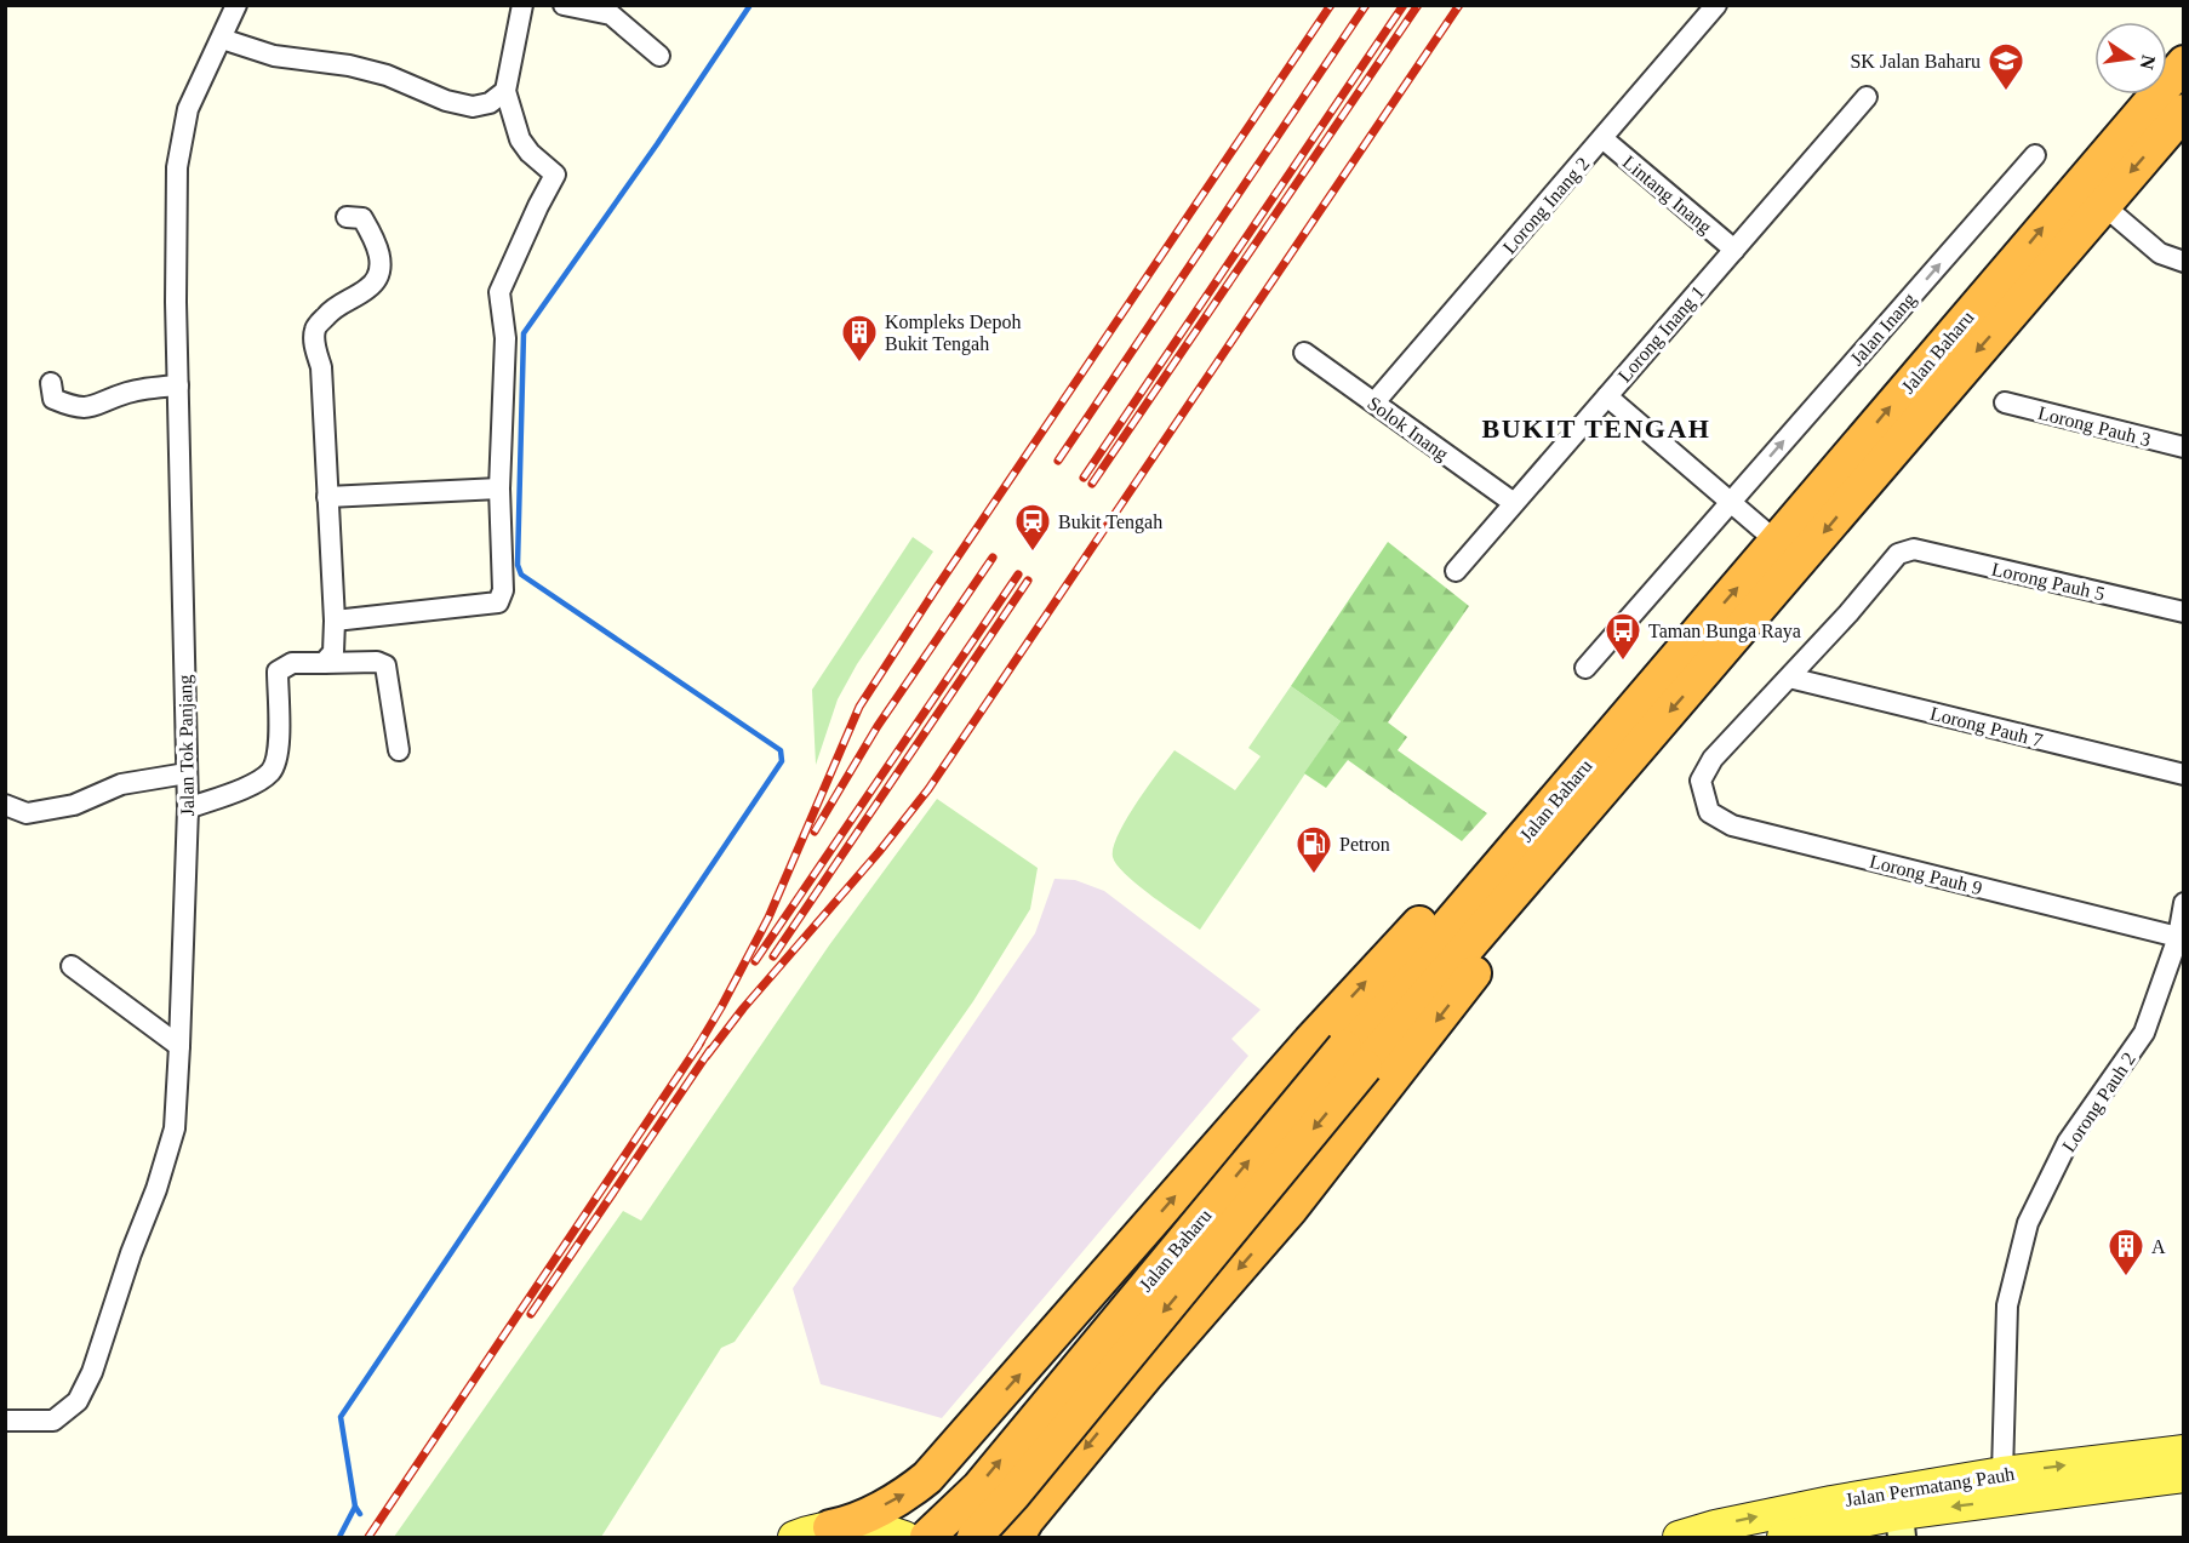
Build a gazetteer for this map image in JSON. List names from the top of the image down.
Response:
{
  "streets": {
    "highway": ["Jalan Baharu"],
    "main road": ["Jalan Permatang Pauh"],
    "street": [
      "Lintang Inang",
      "Lorong Inang 2",
      "Jalan Inang",
      "Lorong Inang 1",
      "Lorong Pauh 3",
      "Solok Inang",
      "Lorong Pauh 5",
      "Lorong Pauh 7",
      "Jalan Tok Panjang",
      "Lorong Pauh 9",
      "Lorong Pauh 2"
    ]
  },
  "crossings": [
    ["Lintang Inang", "Lorong Inang 2"],
    ["Lintang Inang", "Lorong Inang 1"],
    ["Lorong Inang 2", "Solok Inang"],
    ["Lorong Inang 1", "Solok Inang"],
    ["Lorong Pauh 5", "Lorong Pauh 7"],
    ["Lorong Pauh 5", "Lorong Pauh 9"],
    ["Lorong Pauh 7", "Lorong Pauh 9"],
    ["Lorong Pauh 9", "Lorong Pauh 2"],
    ["Lorong Pauh 2", "Jalan Permatang Pauh"]
  ],
  "one_way": ["Jalan Inang"],
  "districts": ["BUKIT TENGAH"],
  "places": {
    "school or university": ["SK Jalan Baharu"],
    "building": ["Kompleks Depoh Bukit Tengah", "A"],
    "station": ["Bukit Tengah"],
    "bus stop": ["Taman Bunga Raya"],
    "fuel station": ["Petron"]
  },
  "north": "right"
}
